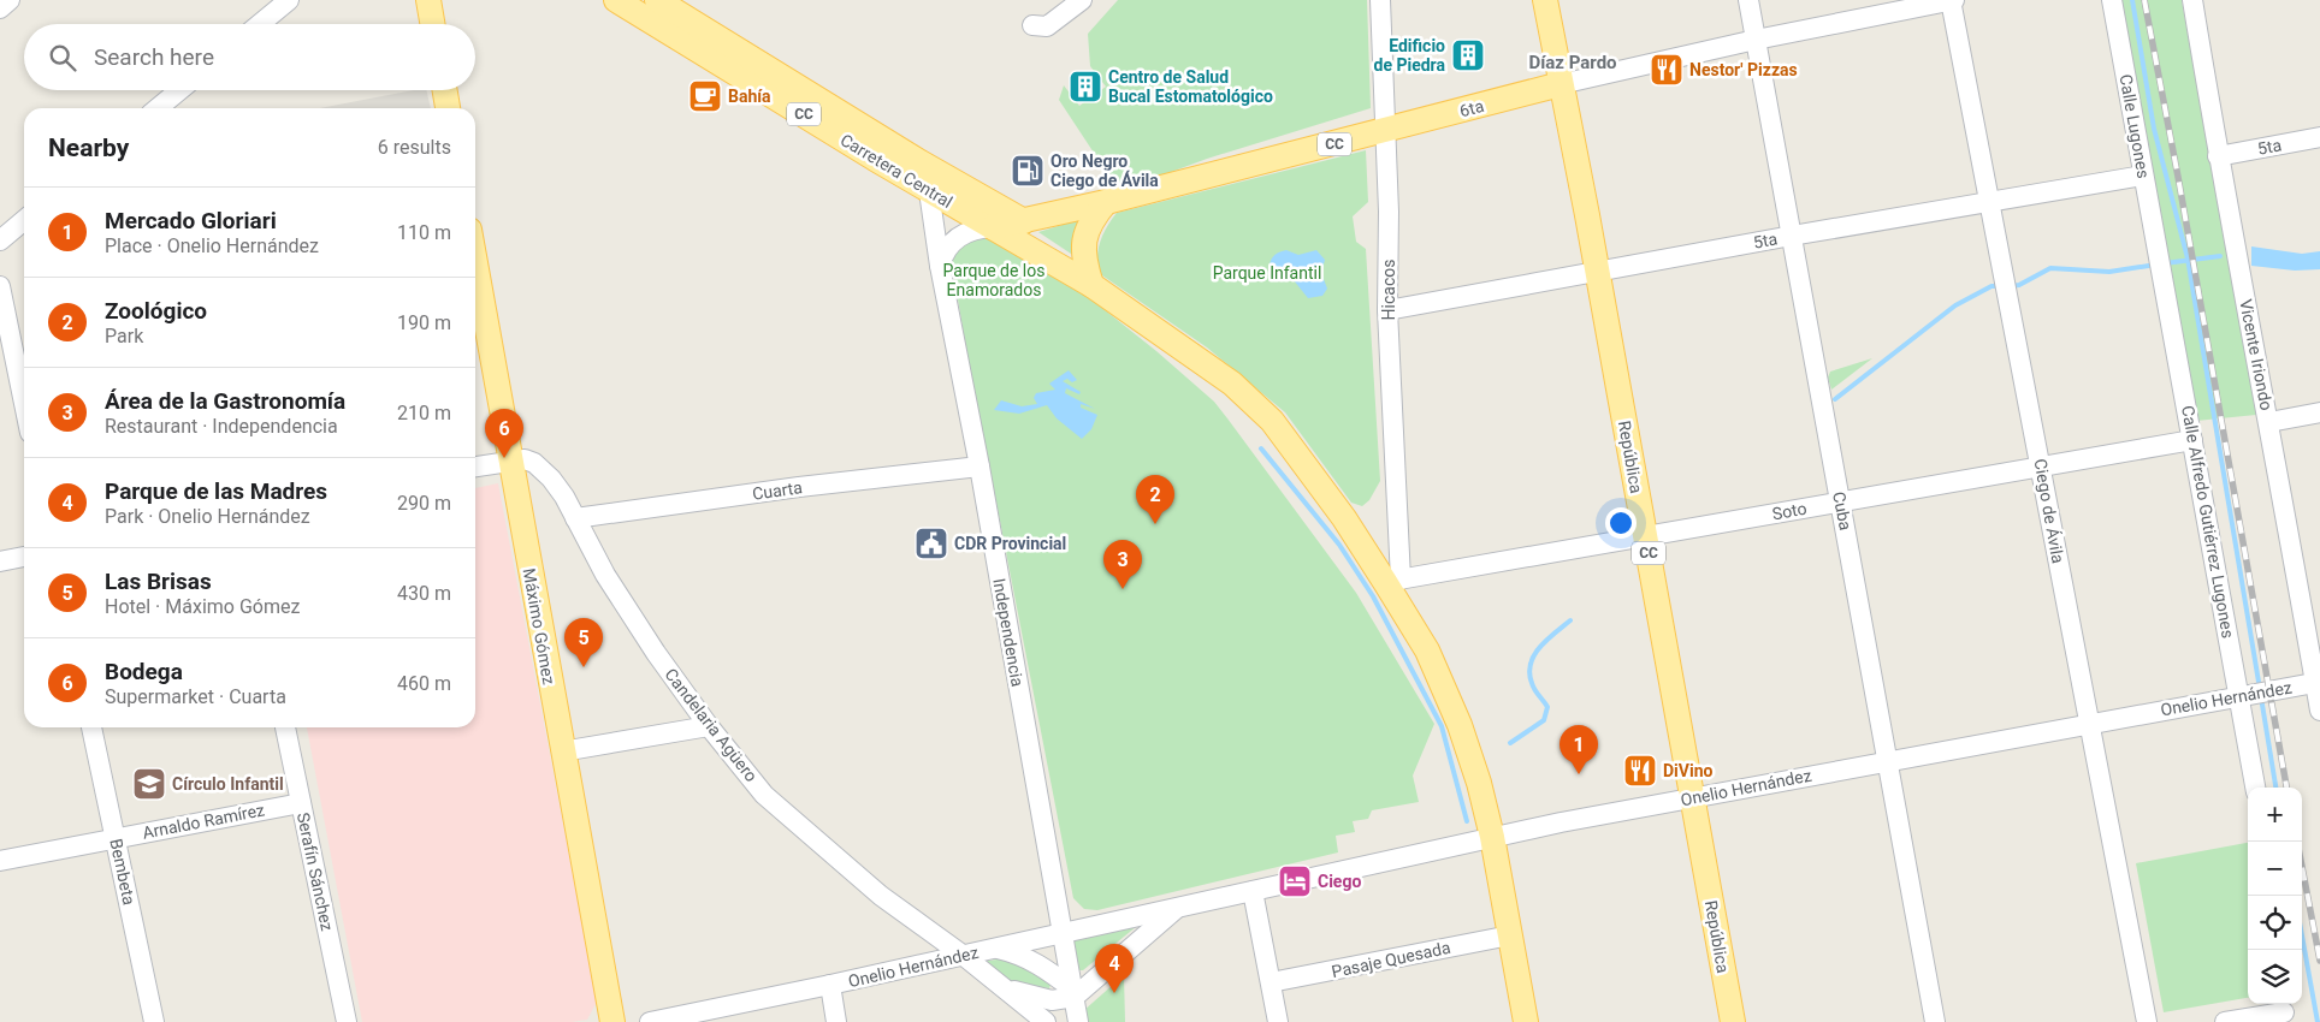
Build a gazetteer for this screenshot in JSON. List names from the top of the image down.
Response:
{
  "streets": {
    "main road": [
      "6ta",
      "CC",
      "Carretera Central",
      "República",
      "Máximo Gómez"
    ],
    "street": [
      "Calle Lugones",
      "5ta",
      "Hicacos",
      "Vicente Iriondo",
      "Cuarta",
      "Soto",
      "Cuba",
      "Ciego de Ávila",
      "Calle Alfredo Gutiérrez Lugones",
      "Independencia",
      "Onelio Hernández",
      "Candelaria Agüero",
      "Arnaldo Ramírez",
      "Bembeta",
      "Serafín Sánchez",
      "Pasaje Quesada"
    ]
  },
  "crossings": [
    ["6ta", "CC"],
    ["6ta", "Carretera Central"],
    ["6ta", "Hicacos"],
    ["6ta", "República"],
    ["6ta", "Cuba"],
    ["6ta", "Ciego de Ávila"],
    ["CC", "Carretera Central"],
    ["CC", "Hicacos"],
    ["CC", "Soto"],
    ["CC", "Onelio Hernández"],
    ["CC", "Pasaje Quesada"],
    ["Calle Lugones", "5ta"],
    ["Calle Lugones", "Calle Alfredo Gutiérrez Lugones"],
    ["5ta", "Hicacos"],
    ["5ta", "Vicente Iriondo"],
    ["5ta", "República"],
    ["5ta", "Cuba"],
    ["5ta", "Ciego de Ávila"],
    ["Carretera Central", "Independencia"],
    ["Hicacos", "Soto"],
    ["Vicente Iriondo", "Onelio Hernández"],
    ["República", "Soto"],
    ["República", "Onelio Hernández"],
    ["Cuarta", "Independencia"],
    ["Cuarta", "Candelaria Agüero"],
    ["Soto", "Cuba"],
    ["Soto", "Ciego de Ávila"],
    ["Soto", "Calle Alfredo Gutiérrez Lugones"],
    ["Cuba", "Onelio Hernández"],
    ["Ciego de Ávila", "Onelio Hernández"],
    ["Calle Alfredo Gutiérrez Lugones", "Onelio Hernández"],
    ["Máximo Gómez", "Candelaria Agüero"],
    ["Independencia", "Onelio Hernández"],
    ["Onelio Hernández", "Candelaria Agüero"],
    ["Arnaldo Ramírez", "Bembeta"],
    ["Arnaldo Ramírez", "Serafín Sánchez"]
  ],
  "districts": ["Díaz Pardo"],
  "parks": ["Parque de los Enamorados", "Parque Infantil"],
  "places": {
    "building": ["Edificio de Piedra", "Centro de Salud Bucal Estomatológico"],
    "restaurant": ["Nestor' Pizzas", "DiVino"],
    "cafe": ["Bahía"],
    "fuel station": ["Oro Negro Ciego de Ávila"],
    "public building": ["CDR Provincial"],
    "school or university": ["Círculo Infantil"],
    "hotel": ["Ciego"]
  },
  "page": {
    "search": "Search here",
    "heading": ["Nearby", "6 results"],
    "list": [
      {
        "mark": "1",
        "name": "Mercado Gloriari",
        "note": "Place · Onelio Hernández",
        "value": "110 m"
      },
      {
        "mark": "2",
        "name": "Zoológico",
        "note": "Park",
        "value": "190 m"
      },
      {
        "mark": "3",
        "name": "Área de la Gastronomía",
        "note": "Restaurant · Independencia",
        "value": "210 m"
      },
      {
        "mark": "4",
        "name": "Parque de las Madres",
        "note": "Park · Onelio Hernández",
        "value": "290 m"
      },
      {
        "mark": "5",
        "name": "Las Brisas",
        "note": "Hotel · Máximo Gómez",
        "value": "430 m"
      },
      {
        "mark": "6",
        "name": "Bodega",
        "note": "Supermarket · Cuarta",
        "value": "460 m"
      }
    ],
    "pins": [
      "6",
      "2",
      "3",
      "5",
      "1",
      "4"
    ],
    "map_buttons": ["+", "−"]
  }
}
